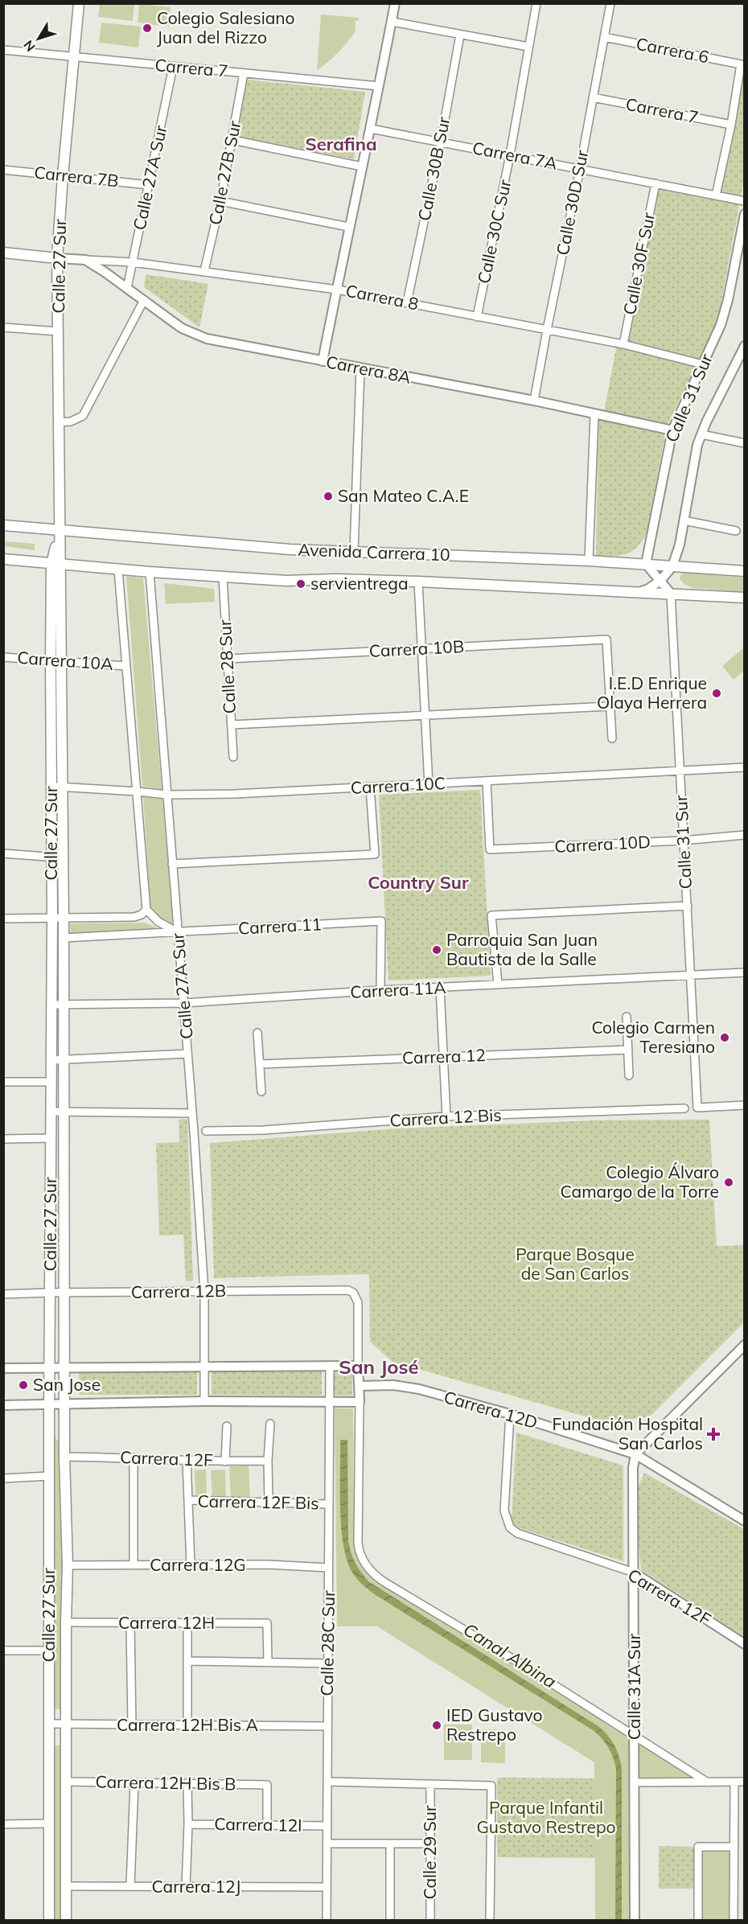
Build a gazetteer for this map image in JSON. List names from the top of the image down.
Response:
{
  "streets": {
    "main road": ["Calle 27 Sur", "Avenida Carrera 10"],
    "street": [
      "Carrera 6",
      "Carrera 7",
      "Carrera 7A",
      "Calle 30B Sur",
      "Calle 27B Sur",
      "Carrera 7B",
      "Calle 27A Sur",
      "Calle 30D Sur",
      "Calle 30C Sur",
      "Calle 30F Sur",
      "Carrera 8",
      "Carrera 8A",
      "Calle 31 Sur",
      "Carrera 10B",
      "Carrera 10A",
      "Calle 28 Sur",
      "Carrera 10C",
      "Carrera 10D",
      "Carrera 11",
      "Carrera 11A",
      "Carrera 12",
      "Carrera 12 Bis",
      "Carrera 12B",
      "Carrera 12D",
      "Carrera 12F",
      "Carrera 12F Bis",
      "Carrera 12G",
      "Carrera 12H",
      "Calle 28C Sur",
      "Calle 31A Sur",
      "Carrera 12H Bis A",
      "Carrera 12H Bis B",
      "Carrera 12I",
      "Calle 29 Sur",
      "Carrera 12J"
    ]
  },
  "crossings": [
    ["Carrera 6", "Carrera 7"],
    ["Carrera 6", "Calle 30D Sur"],
    ["Carrera 7", "Calle 27B Sur"],
    ["Carrera 7", "Calle 27A Sur"],
    ["Carrera 7", "Calle 30D Sur"],
    ["Carrera 7", "Calle 27 Sur"],
    ["Carrera 7A", "Calle 30B Sur"],
    ["Carrera 7A", "Calle 30D Sur"],
    ["Carrera 7A", "Calle 30C Sur"],
    ["Carrera 7A", "Calle 30F Sur"],
    ["Calle 30B Sur", "Carrera 8"],
    ["Calle 27B Sur", "Carrera 8"],
    ["Carrera 7B", "Calle 27A Sur"],
    ["Carrera 7B", "Calle 27 Sur"],
    ["Calle 27A Sur", "Carrera 8"],
    ["Calle 27A Sur", "Carrera 8A"],
    ["Calle 27A Sur", "Avenida Carrera 10"],
    ["Calle 27A Sur", "Carrera 10C"],
    ["Calle 27A Sur", "Carrera 11"],
    ["Calle 27A Sur", "Carrera 11A"],
    ["Calle 27A Sur", "Carrera 12B"],
    ["Calle 30D Sur", "Carrera 8"],
    ["Calle 30D Sur", "Carrera 8A"],
    ["Calle 30C Sur", "Carrera 8"],
    ["Calle 30F Sur", "Carrera 8"],
    ["Calle 27 Sur", "Carrera 8"],
    ["Calle 27 Sur", "Avenida Carrera 10"],
    ["Calle 27 Sur", "Carrera 10A"],
    ["Calle 27 Sur", "Carrera 10C"],
    ["Calle 27 Sur", "Carrera 11"],
    ["Calle 27 Sur", "Carrera 11A"],
    ["Calle 27 Sur", "Carrera 12B"],
    ["Calle 27 Sur", "Carrera 12F"],
    ["Calle 27 Sur", "Carrera 12G"],
    ["Calle 27 Sur", "Carrera 12H"],
    ["Calle 27 Sur", "Carrera 12H Bis A"],
    ["Calle 27 Sur", "Carrera 12H Bis B"],
    ["Calle 27 Sur", "Carrera 12J"],
    ["Carrera 8", "Carrera 8A"],
    ["Carrera 8", "Calle 31 Sur"],
    ["Carrera 8A", "Calle 31 Sur"],
    ["Calle 31 Sur", "Avenida Carrera 10"],
    ["Calle 31 Sur", "Carrera 10C"],
    ["Calle 31 Sur", "Carrera 10D"],
    ["Calle 31 Sur", "Carrera 11A"],
    ["Avenida Carrera 10", "Calle 28 Sur"],
    ["Carrera 10B", "Calle 28 Sur"],
    ["Carrera 10C", "Carrera 10D"],
    ["Carrera 11", "Carrera 11A"],
    ["Carrera 12D", "Carrera 12F"],
    ["Carrera 12D", "Calle 31A Sur"],
    ["Carrera 12F", "Calle 31A Sur"],
    ["Carrera 12F Bis", "Calle 28C Sur"],
    ["Carrera 12G", "Calle 28C Sur"],
    ["Calle 28C Sur", "Carrera 12H Bis A"],
    ["Calle 28C Sur", "Carrera 12I"],
    ["Calle 28C Sur", "Carrera 12J"],
    ["Carrera 12H Bis B", "Carrera 12I"]
  ],
  "districts": ["Serafina", "Country Sur", "San José"],
  "water": ["Canal Albina"],
  "parks": ["Parque Bosque de San Carlos", "Parque Infantil Gustavo Restrepo"],
  "places": {
    "other": [
      "Colegio Salesiano Juan del Rizzo",
      "San Mateo C.A.E",
      "servientrega",
      "I.E.D Enrique Olaya Herrera",
      "Parroquia San Juan Bautista de la Salle",
      "Colegio Carmen Teresiano",
      "Colegio Álvaro Camargo de la Torre",
      "San Jose",
      "IED Gustavo Restrepo"
    ],
    "health": ["Fundación Hospital San Carlos"]
  },
  "north": "bottom left"
}
